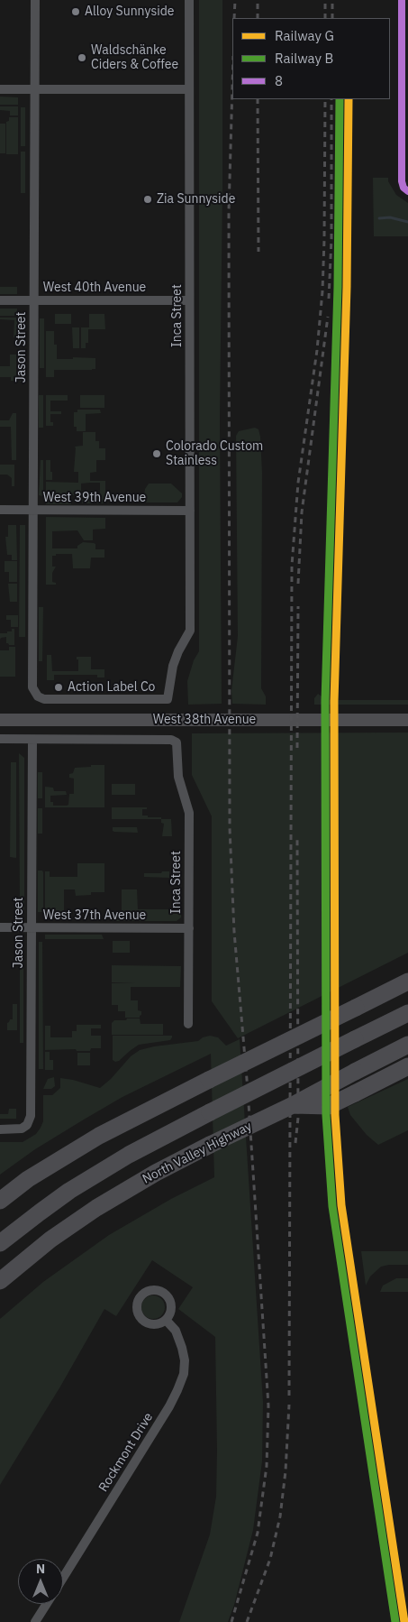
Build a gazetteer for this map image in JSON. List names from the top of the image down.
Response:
{
  "streets": {
    "highway": ["North Valley Highway"],
    "main road": ["West 38th Avenue"],
    "street": [
      "West 40th Avenue",
      "Inca Street",
      "Jason Street",
      "West 39th Avenue",
      "West 37th Avenue",
      "Rockmont Drive"
    ]
  },
  "crossings": [
    ["West 40th Avenue", "Inca Street"],
    ["West 40th Avenue", "Jason Street"],
    ["Inca Street", "Jason Street"],
    ["Inca Street", "West 39th Avenue"],
    ["Inca Street", "West 38th Avenue"],
    ["Inca Street", "West 37th Avenue"],
    ["Jason Street", "West 39th Avenue"],
    ["Jason Street", "West 38th Avenue"],
    ["Jason Street", "West 37th Avenue"]
  ],
  "places": [
    "Alloy Sunnyside",
    "Waldschänke Ciders & Coffee",
    "Zia Sunnyside",
    "Colorado Custom Stainless",
    "Action Label Co"
  ],
  "lines": ["transit line 8", "rail line G", "rail line B"],
  "legend": ["Railway G", "Railway B", "8"],
  "north": "top"
}
